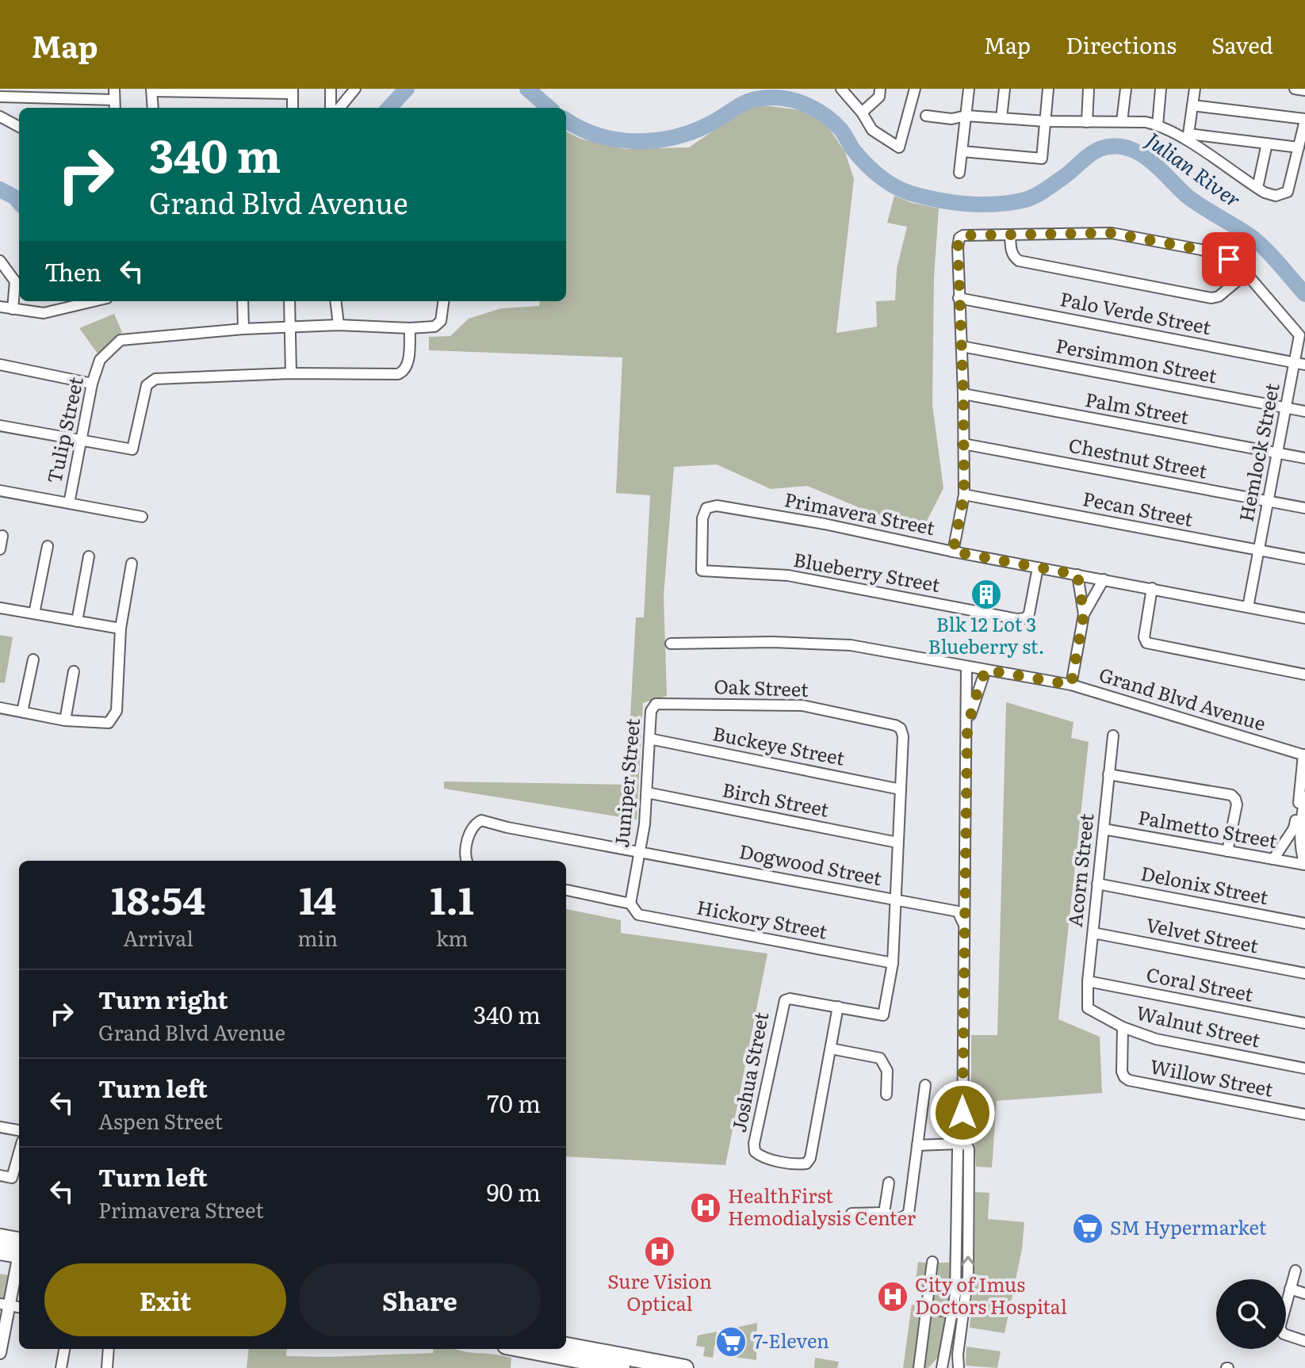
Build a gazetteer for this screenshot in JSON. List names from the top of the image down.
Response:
{
  "streets": {
    "street": [
      "Palo Verde Street",
      "Persimmon Street",
      "Palm Street",
      "Tulip Street",
      "Hemlock Street",
      "Chestnut Street",
      "Pecan Street",
      "Primavera Street",
      "Blueberry Street",
      "Oak Street",
      "Grand Blvd Avenue",
      "Buckeye Street",
      "Juniper Street",
      "Birch Street",
      "Palmetto Street",
      "Dogwood Street",
      "Acorn Street",
      "Delonix Street",
      "Hickory Street",
      "Velvet Street",
      "Coral Street",
      "Walnut Street",
      "Joshua Street",
      "Willow Street"
    ]
  },
  "crossings": [
    ["Palo Verde Street", "Hemlock Street"],
    ["Persimmon Street", "Hemlock Street"],
    ["Palm Street", "Hemlock Street"],
    ["Hemlock Street", "Chestnut Street"],
    ["Hemlock Street", "Pecan Street"],
    ["Hemlock Street", "Primavera Street"],
    ["Primavera Street", "Blueberry Street"],
    ["Oak Street", "Buckeye Street"],
    ["Oak Street", "Juniper Street"],
    ["Buckeye Street", "Juniper Street"],
    ["Juniper Street", "Birch Street"],
    ["Juniper Street", "Dogwood Street"],
    ["Juniper Street", "Hickory Street"],
    ["Palmetto Street", "Acorn Street"],
    ["Acorn Street", "Delonix Street"],
    ["Acorn Street", "Velvet Street"],
    ["Acorn Street", "Coral Street"],
    ["Acorn Street", "Walnut Street"],
    ["Walnut Street", "Willow Street"]
  ],
  "water": ["Julian River"],
  "places": {
    "building": ["Blk 12 Lot 3 Blueberry st."],
    "hospital": ["HealthFirst Hemodialysis Center", "Sure Vision Optical", "City of Imus Doctors Hospital"],
    "supermarket": ["SM Hypermarket", "7-Eleven"]
  },
  "page": {
    "header": "Map",
    "nav": ["Map", "Directions", "Saved"],
    "turn": ["340 m", "Grand Blvd Avenue"],
    "then": "Then",
    "eta": [
      "18:54",
      "Arrival",
      "14",
      "min",
      "1.1",
      "km"
    ],
    "list": [
      {
        "name": "Turn right",
        "note": "Grand Blvd Avenue",
        "value": "340 m"
      },
      {
        "name": "Turn left",
        "note": "Aspen Street",
        "value": "70 m"
      },
      {
        "name": "Turn left",
        "note": "Primavera Street",
        "value": "90 m"
      }
    ],
    "buttons": ["Exit", "Share"]
  }
}
